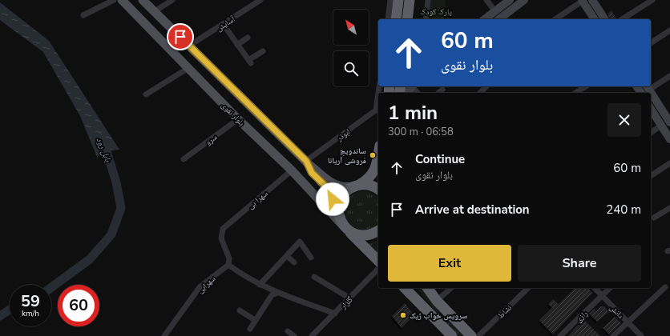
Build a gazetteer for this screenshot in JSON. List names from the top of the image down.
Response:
{
  "streets": {
    "main road": ["بلوار نقوی"],
    "street": [
      "آسایش",
      "ابوذر",
      "سرو",
      "سهرا بی",
      "سهرابی",
      "گلزار",
      "نشاط",
      "دانش",
      "رازی"
    ]
  },
  "crossings": [
    ["بلوار نقوی", "سرو"],
    ["بلوار نقوی", "سهرا بی"],
    ["سهرا بی", "سهرابی"],
    ["دانش", "رازی"]
  ],
  "water": ["بابل رود"],
  "parks": ["پارک کودک"],
  "places": ["ساندویچ فروشی آریانا", "سرویس خواب ژیک"],
  "north": "top left",
  "page": {
    "turn": ["60 m", "بلوار نقوی"],
    "heading": ["1 min", "300 m · 06:58"],
    "list": [
      {
        "name": "Continue",
        "note": "بلوار نقوی",
        "value": "60 m"
      },
      {
        "name": "Arrive at destination",
        "value": "240 m"
      }
    ],
    "buttons": ["Exit", "Share"],
    "speed": "59 km/h",
    "limit": "60"
  }
}
